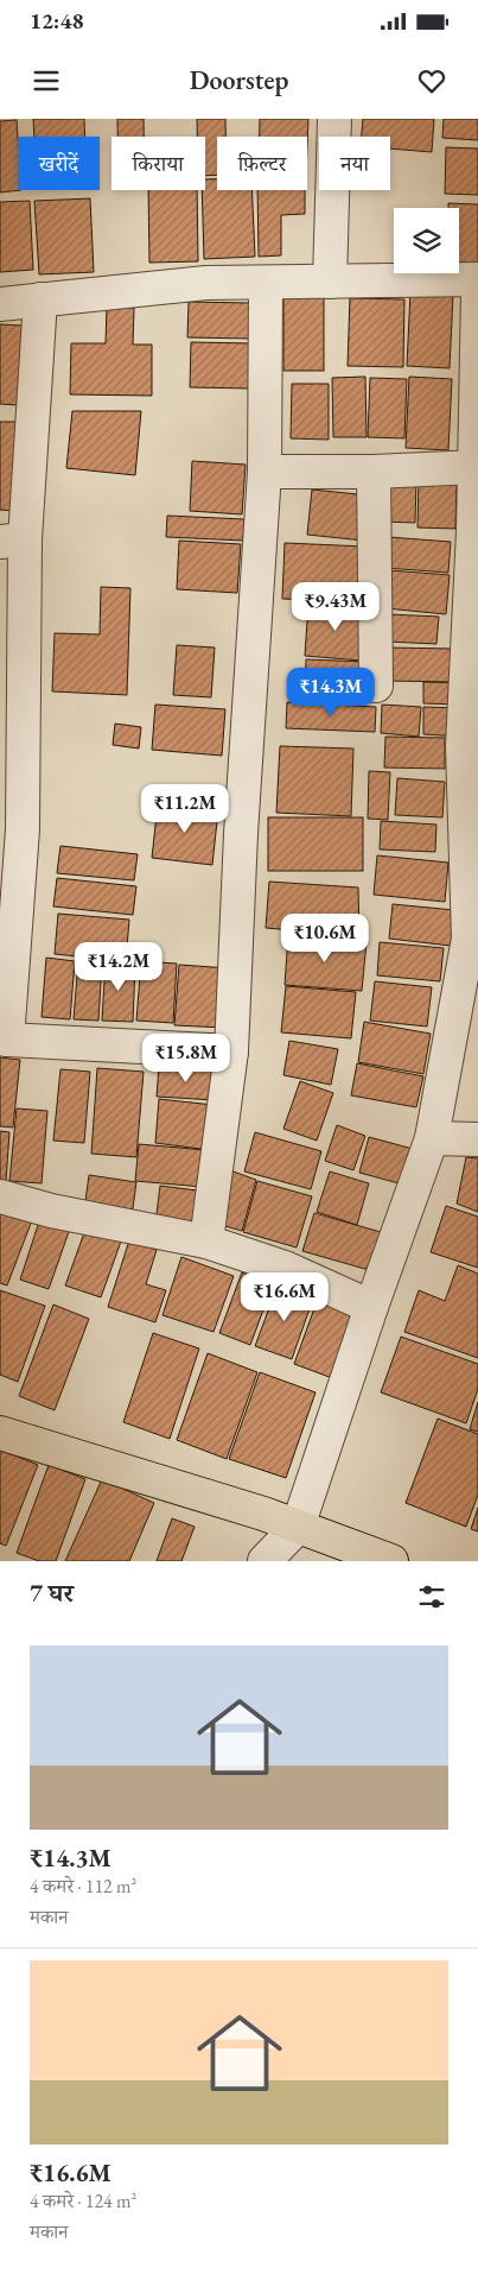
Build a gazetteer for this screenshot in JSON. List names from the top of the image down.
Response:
{
  "page": {
    "status": "12:48",
    "header": "Doorstep",
    "chip": [
      "खरीदें",
      "किराया",
      "फ़िल्टर",
      "नया"
    ],
    "price": [
      "₹9.43M",
      "₹14.3M",
      "₹11.2M",
      "₹10.6M",
      "₹14.2M",
      "₹15.8M",
      "₹16.6M"
    ],
    "heading": "7 घर",
    "list": [
      {
        "name": "₹14.3M",
        "note": "4 कमरे · 112 m² · मकान"
      },
      {
        "name": "₹16.6M",
        "note": "4 कमरे · 124 m² · मकान"
      }
    ]
  }
}
